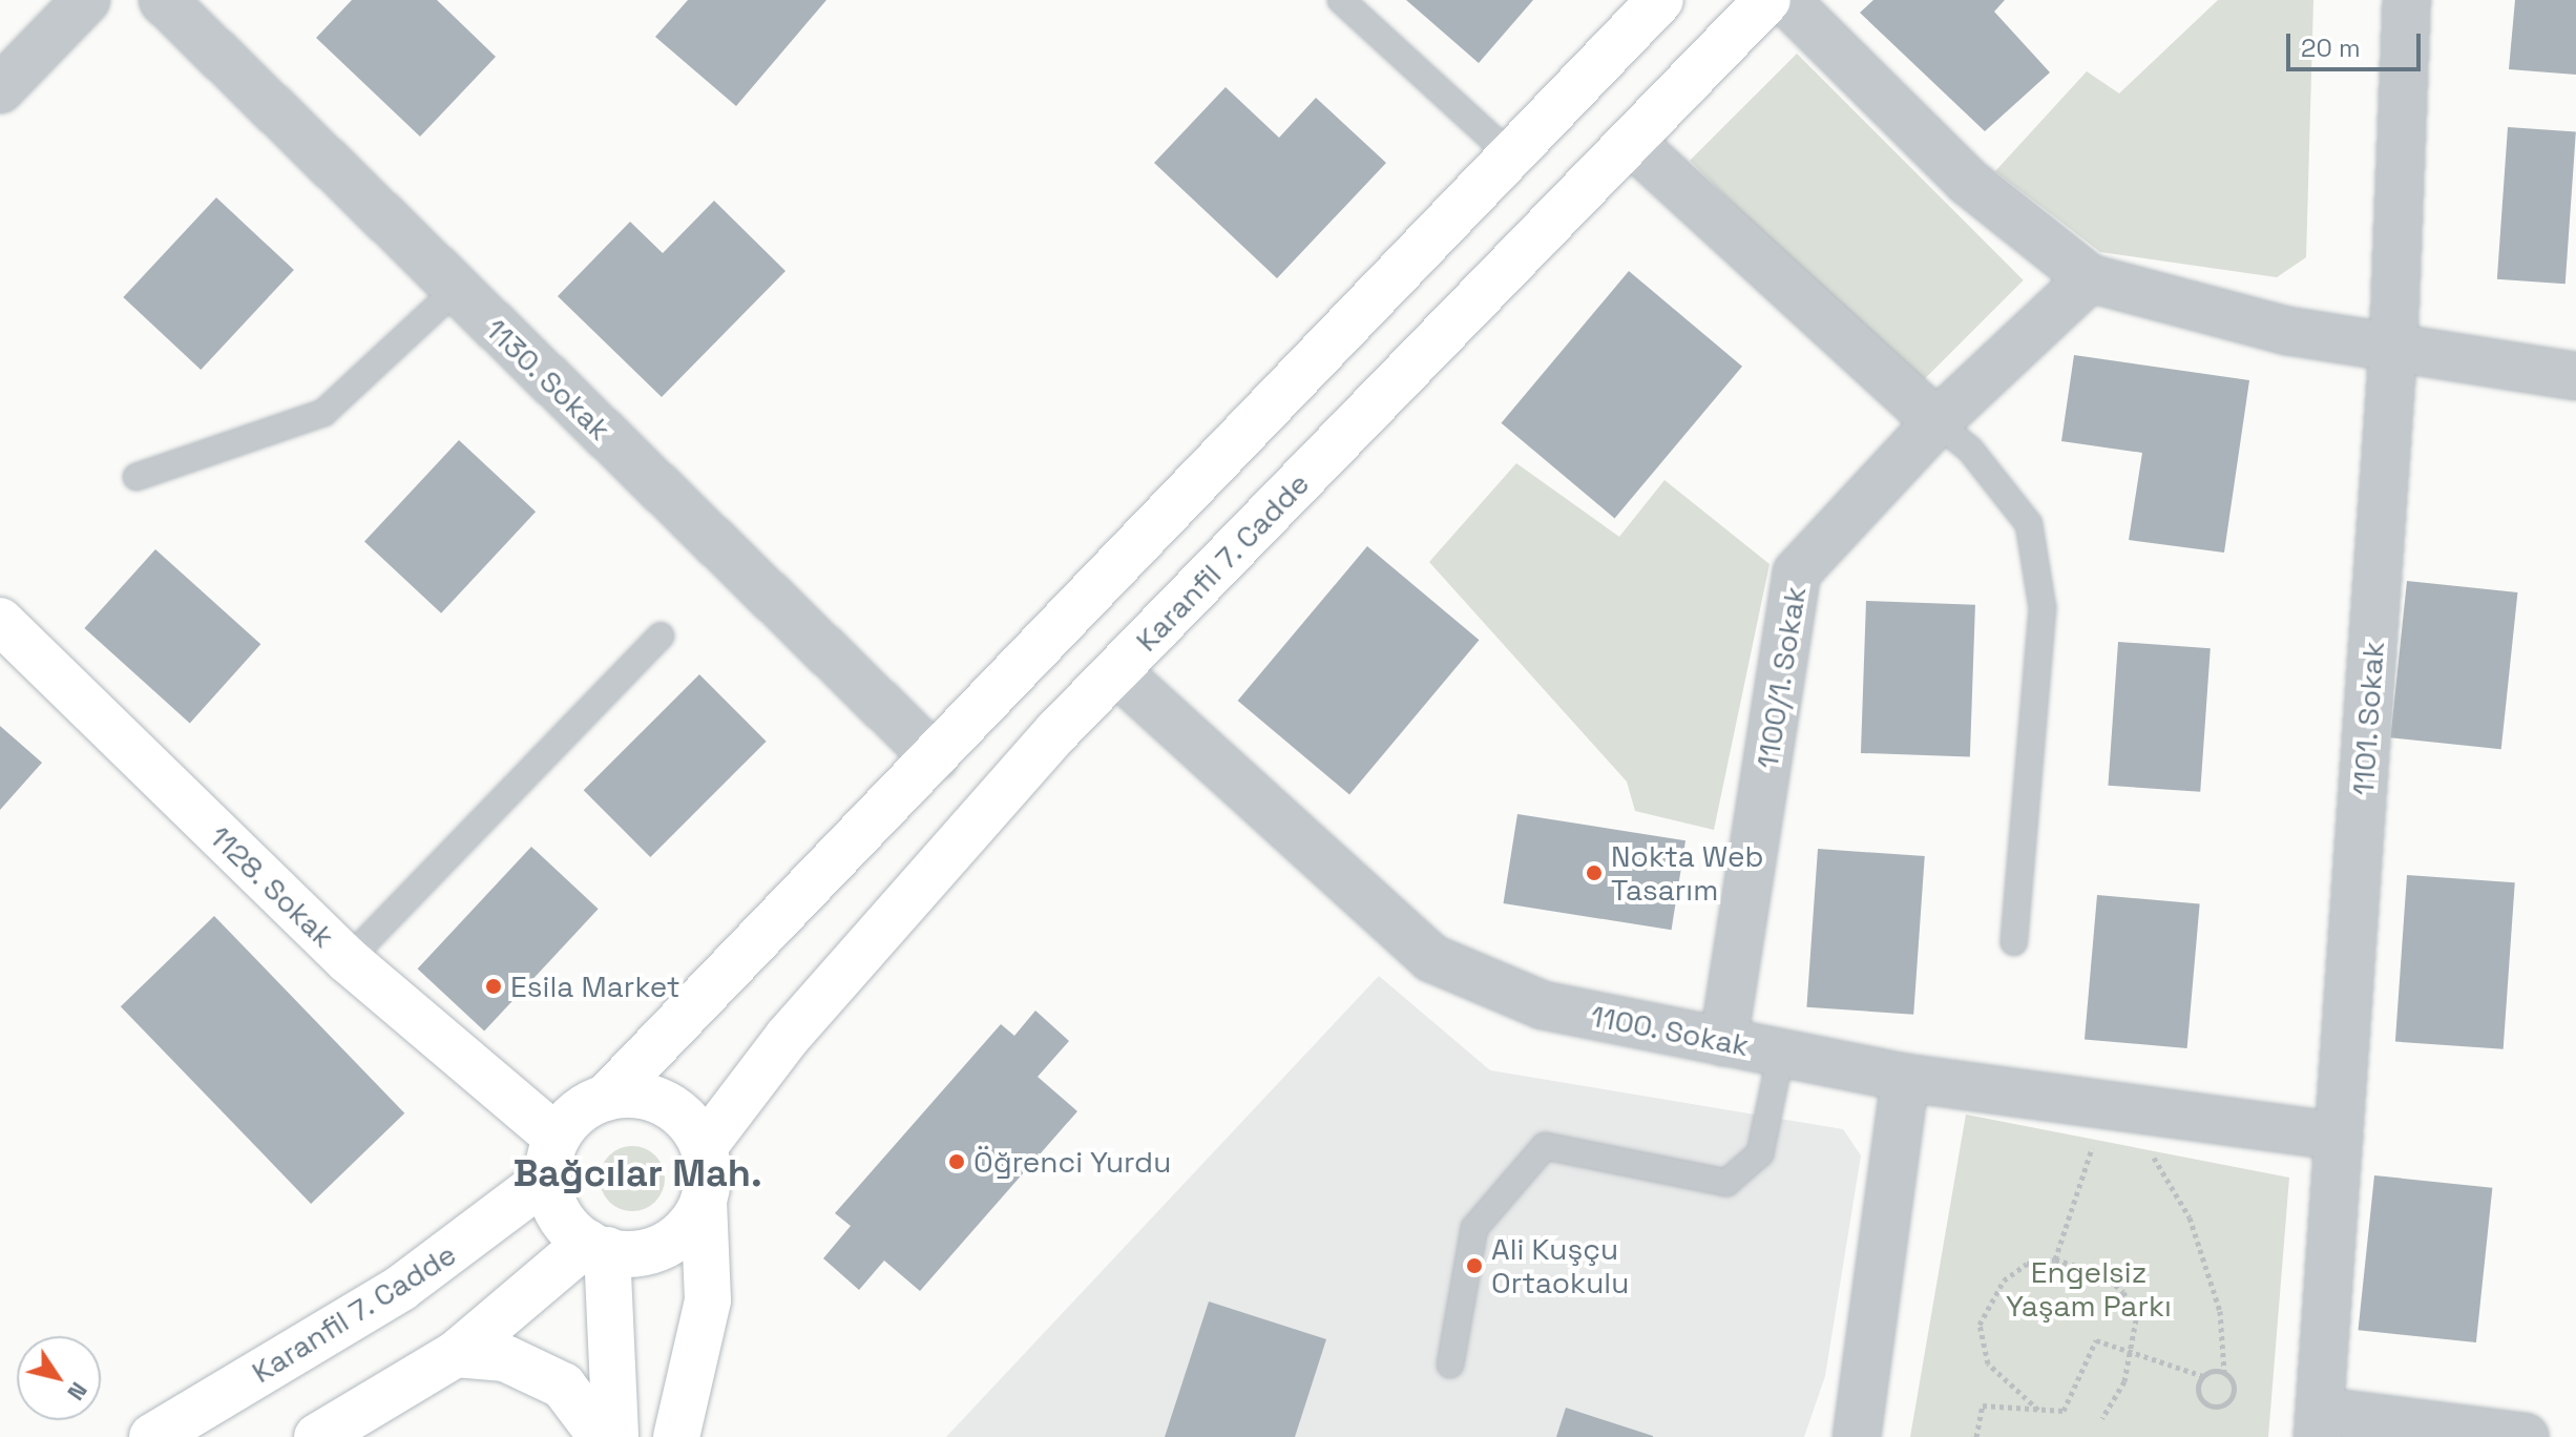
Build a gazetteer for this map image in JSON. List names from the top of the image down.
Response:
{
  "streets": {
    "street": [
      "1130. Sokak",
      "Karanfil 7. Cadde",
      "1100/1. Sokak",
      "1101. Sokak",
      "1128. Sokak",
      "1100. Sokak"
    ]
  },
  "crossings": [
    ["Karanfil 7. Cadde", "1128. Sokak"],
    ["Karanfil 7. Cadde", "1100. Sokak"],
    ["1100/1. Sokak", "1100. Sokak"],
    ["1101. Sokak", "1100. Sokak"]
  ],
  "districts": ["Bağcılar Mah."],
  "parks": ["Engelsiz Yaşam Parkı"],
  "places": [
    "Nokta Web Tasarım",
    "Esila Market",
    "Öğrenci Yurdu",
    "Ali Kuşçu Ortaokulu"
  ],
  "scale_bar": "20 m",
  "north": "bottom right"
}
